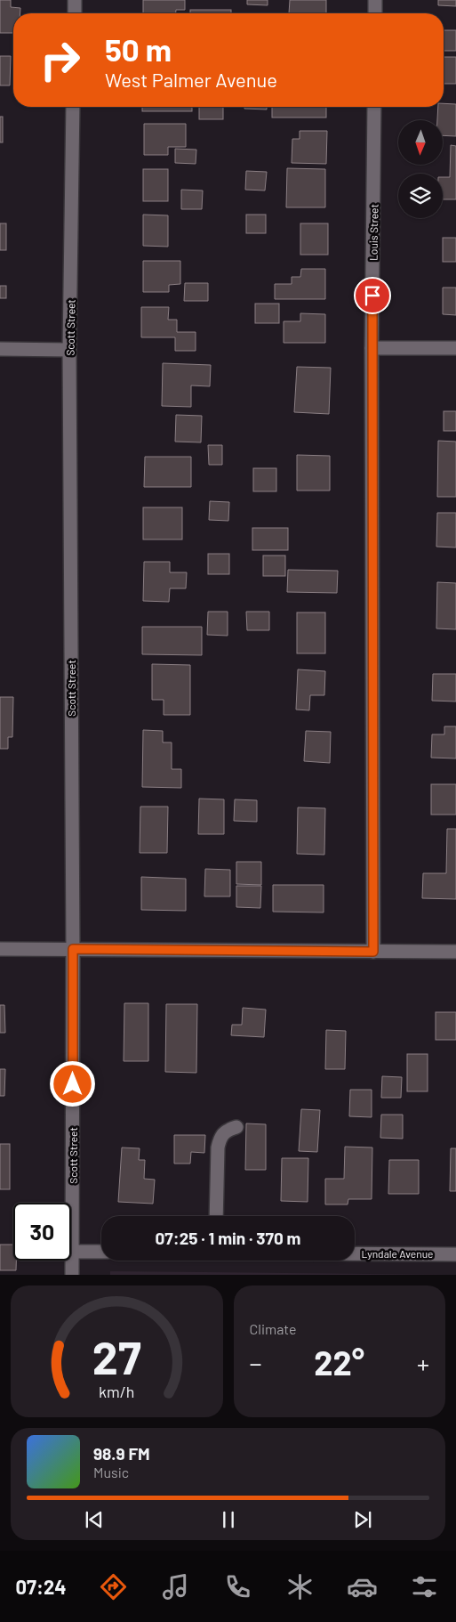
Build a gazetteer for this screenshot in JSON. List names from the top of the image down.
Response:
{
  "streets": {
    "street": ["Louis Street", "Scott Street", "Lyndale Avenue"]
  },
  "north": "bottom",
  "page": {
    "turn": ["50 m", "West Palmer Avenue"],
    "limit": "30",
    "trip": "07:25 · 1 min · 370 m",
    "tile": "Climate",
    "heat": ["−", "22°", "+"],
    "song": ["98.9 FM", "Music"],
    "tabs": "07:24",
    "gauge": ["27", "km/h"]
  }
}
